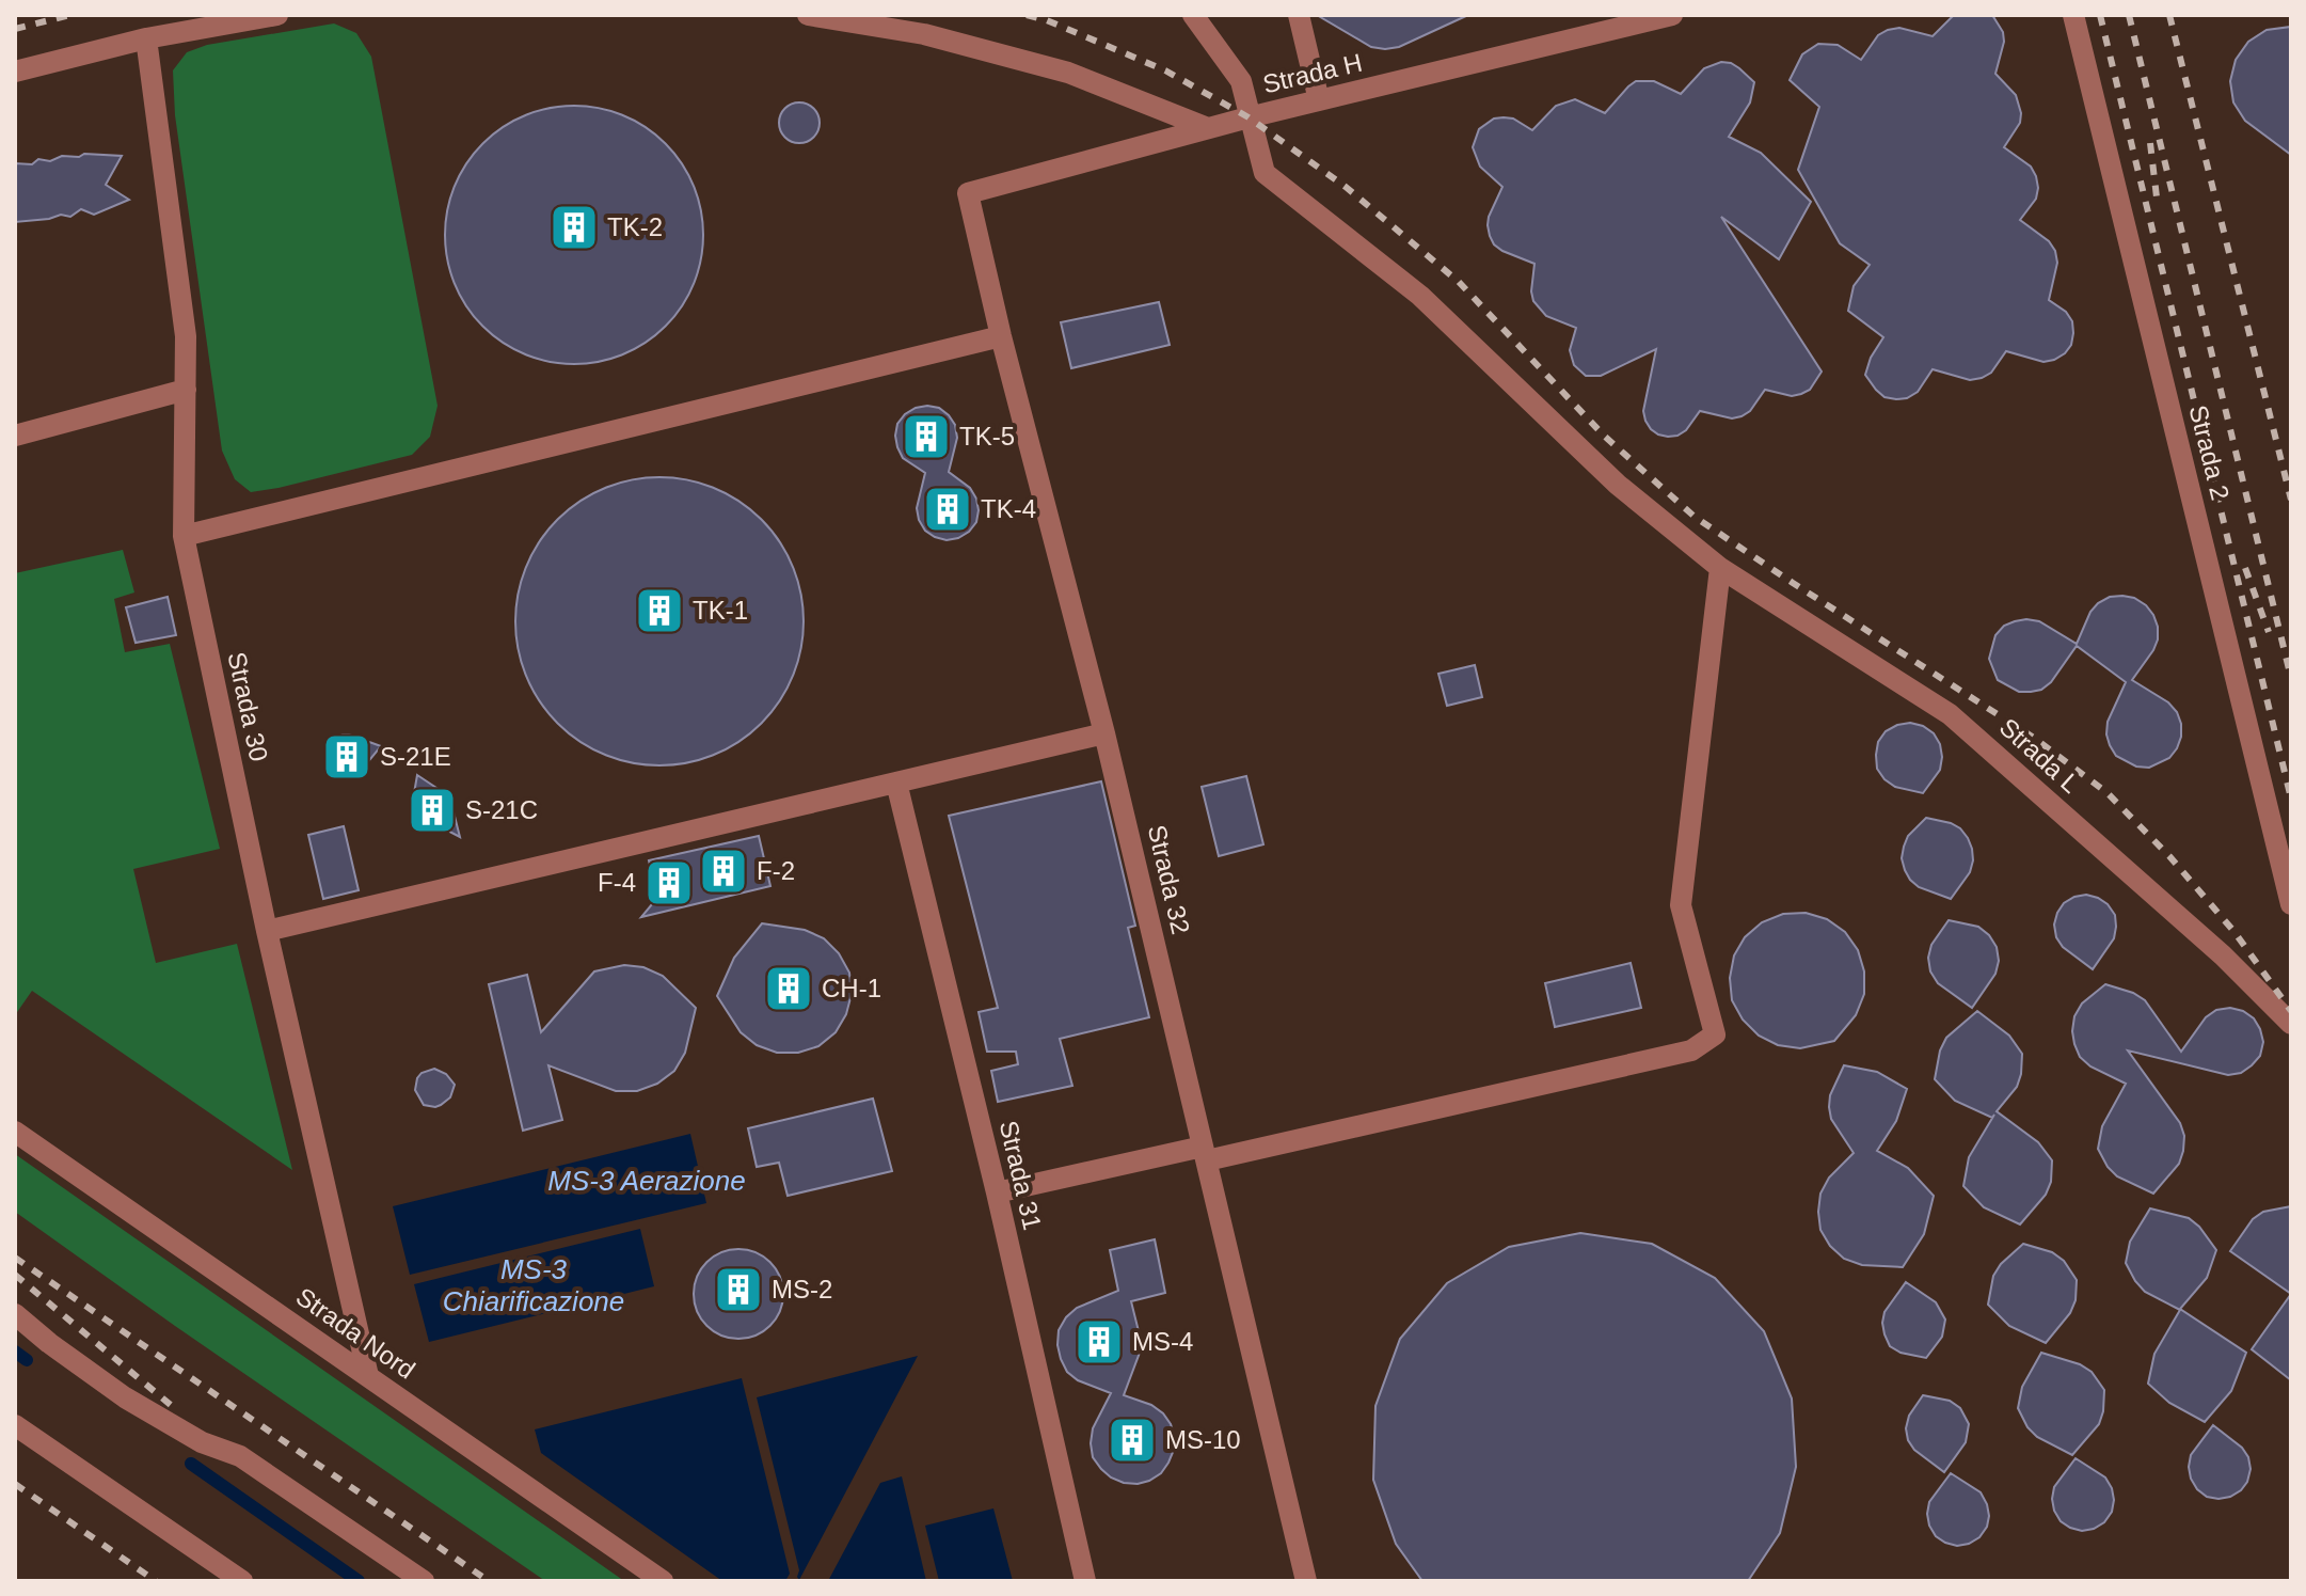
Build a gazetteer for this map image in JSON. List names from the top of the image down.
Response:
{
  "streets": {
    "lane": [
      "Strada H",
      "Strada 2",
      "Strada 30",
      "Strada L",
      "Strada 32",
      "Strada 31",
      "Strada Nord"
    ]
  },
  "crossings": [
    ["Strada H", "Strada L"],
    ["Strada H", "Strada 32"],
    ["Strada 30", "Strada Nord"]
  ],
  "water": ["MS-3 Aerazione", "MS-3 Chiarificazione"],
  "places": {
    "building": [
      "TK-2",
      "TK-5",
      "TK-4",
      "TK-1",
      "S-21E",
      "S-21C",
      "F-2",
      "F-4",
      "CH-1",
      "MS-2",
      "MS-4",
      "MS-10"
    ]
  }
}
